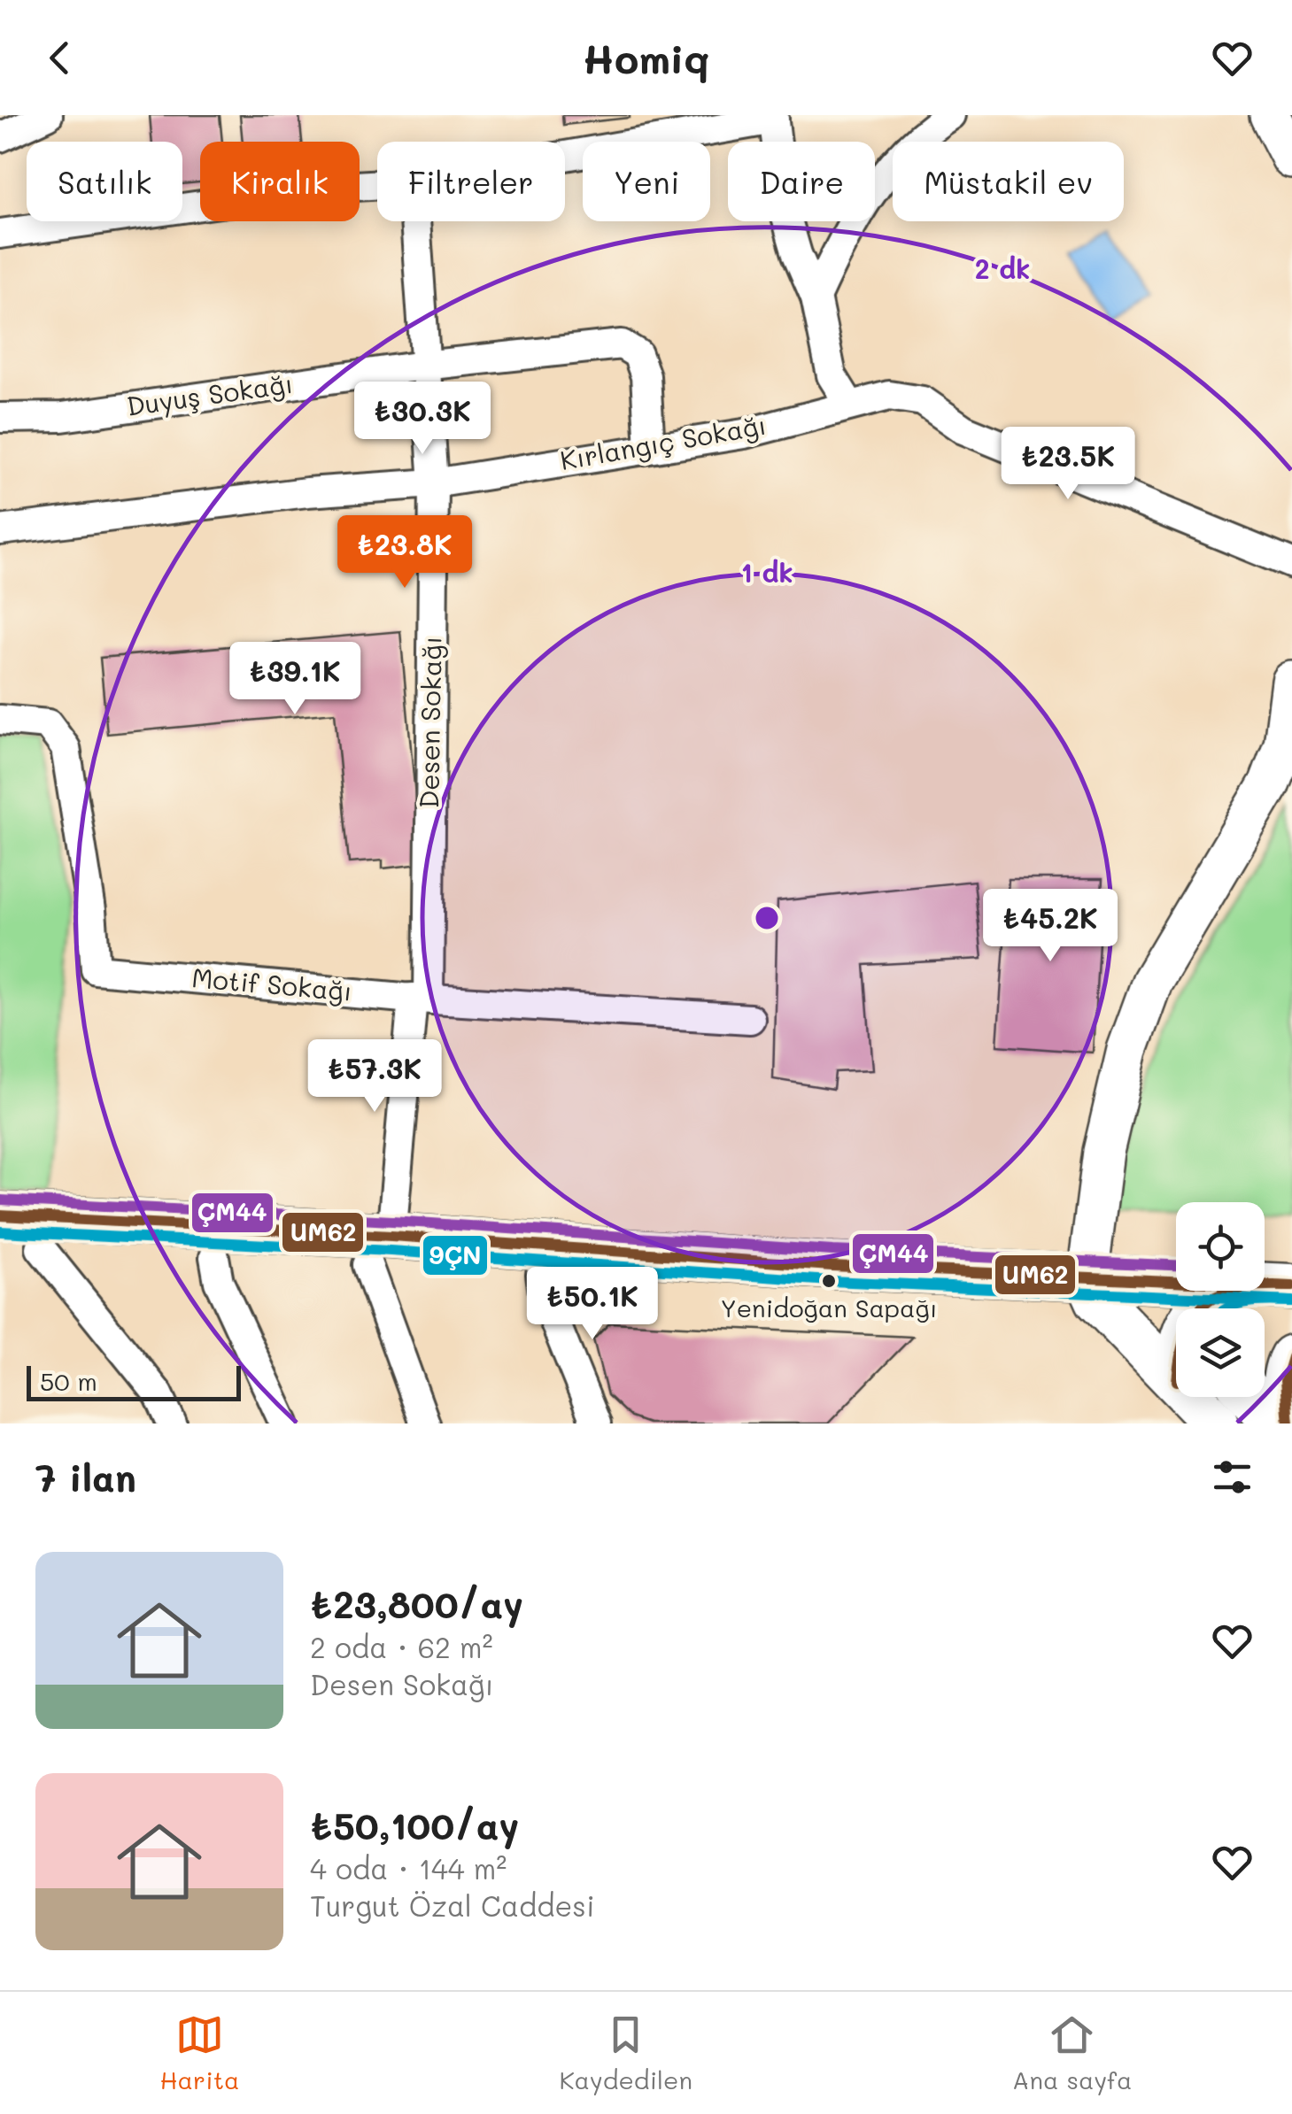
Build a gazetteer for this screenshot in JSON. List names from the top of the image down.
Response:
{
  "streets": {
    "street": [
      "Duyuş Sokağı",
      "Kırlangıç Sokağı",
      "Desen Sokağı",
      "Motif Sokağı"
    ]
  },
  "crossings": [
    ["Duyuş Sokağı", "Kırlangıç Sokağı"],
    ["Duyuş Sokağı", "Desen Sokağı"],
    ["Kırlangıç Sokağı", "Desen Sokağı"],
    ["Desen Sokağı", "Motif Sokağı"]
  ],
  "places": ["Yenidoğan Sapağı"],
  "lines": ["transit line ÇM44", "transit line UM62", "transit line 9ÇN"],
  "scale_bar": "50 m",
  "page": {
    "header": "Homiq",
    "chip": [
      "Satılık",
      "Kiralık",
      "Filtreler",
      "Yeni",
      "Daire",
      "Müstakil ev"
    ],
    "price": [
      "₺30.3K",
      "₺23.5K",
      "₺23.8K",
      "₺39.1K",
      "₺45.2K",
      "₺57.3K",
      "₺50.1K"
    ],
    "scale": "50 m",
    "heading": "7 ilan",
    "list": [
      {
        "name": "₺23,800/ay",
        "note": "2 oda · 62 m² · Desen Sokağı"
      },
      {
        "name": "₺50,100/ay",
        "note": "4 oda · 144 m² · Turgut Özal Caddesi"
      }
    ],
    "tabs": ["Harita", "Kaydedilen", "Ana sayfa"]
  },
  "rings": ["2 dk", "1 dk"]
}
